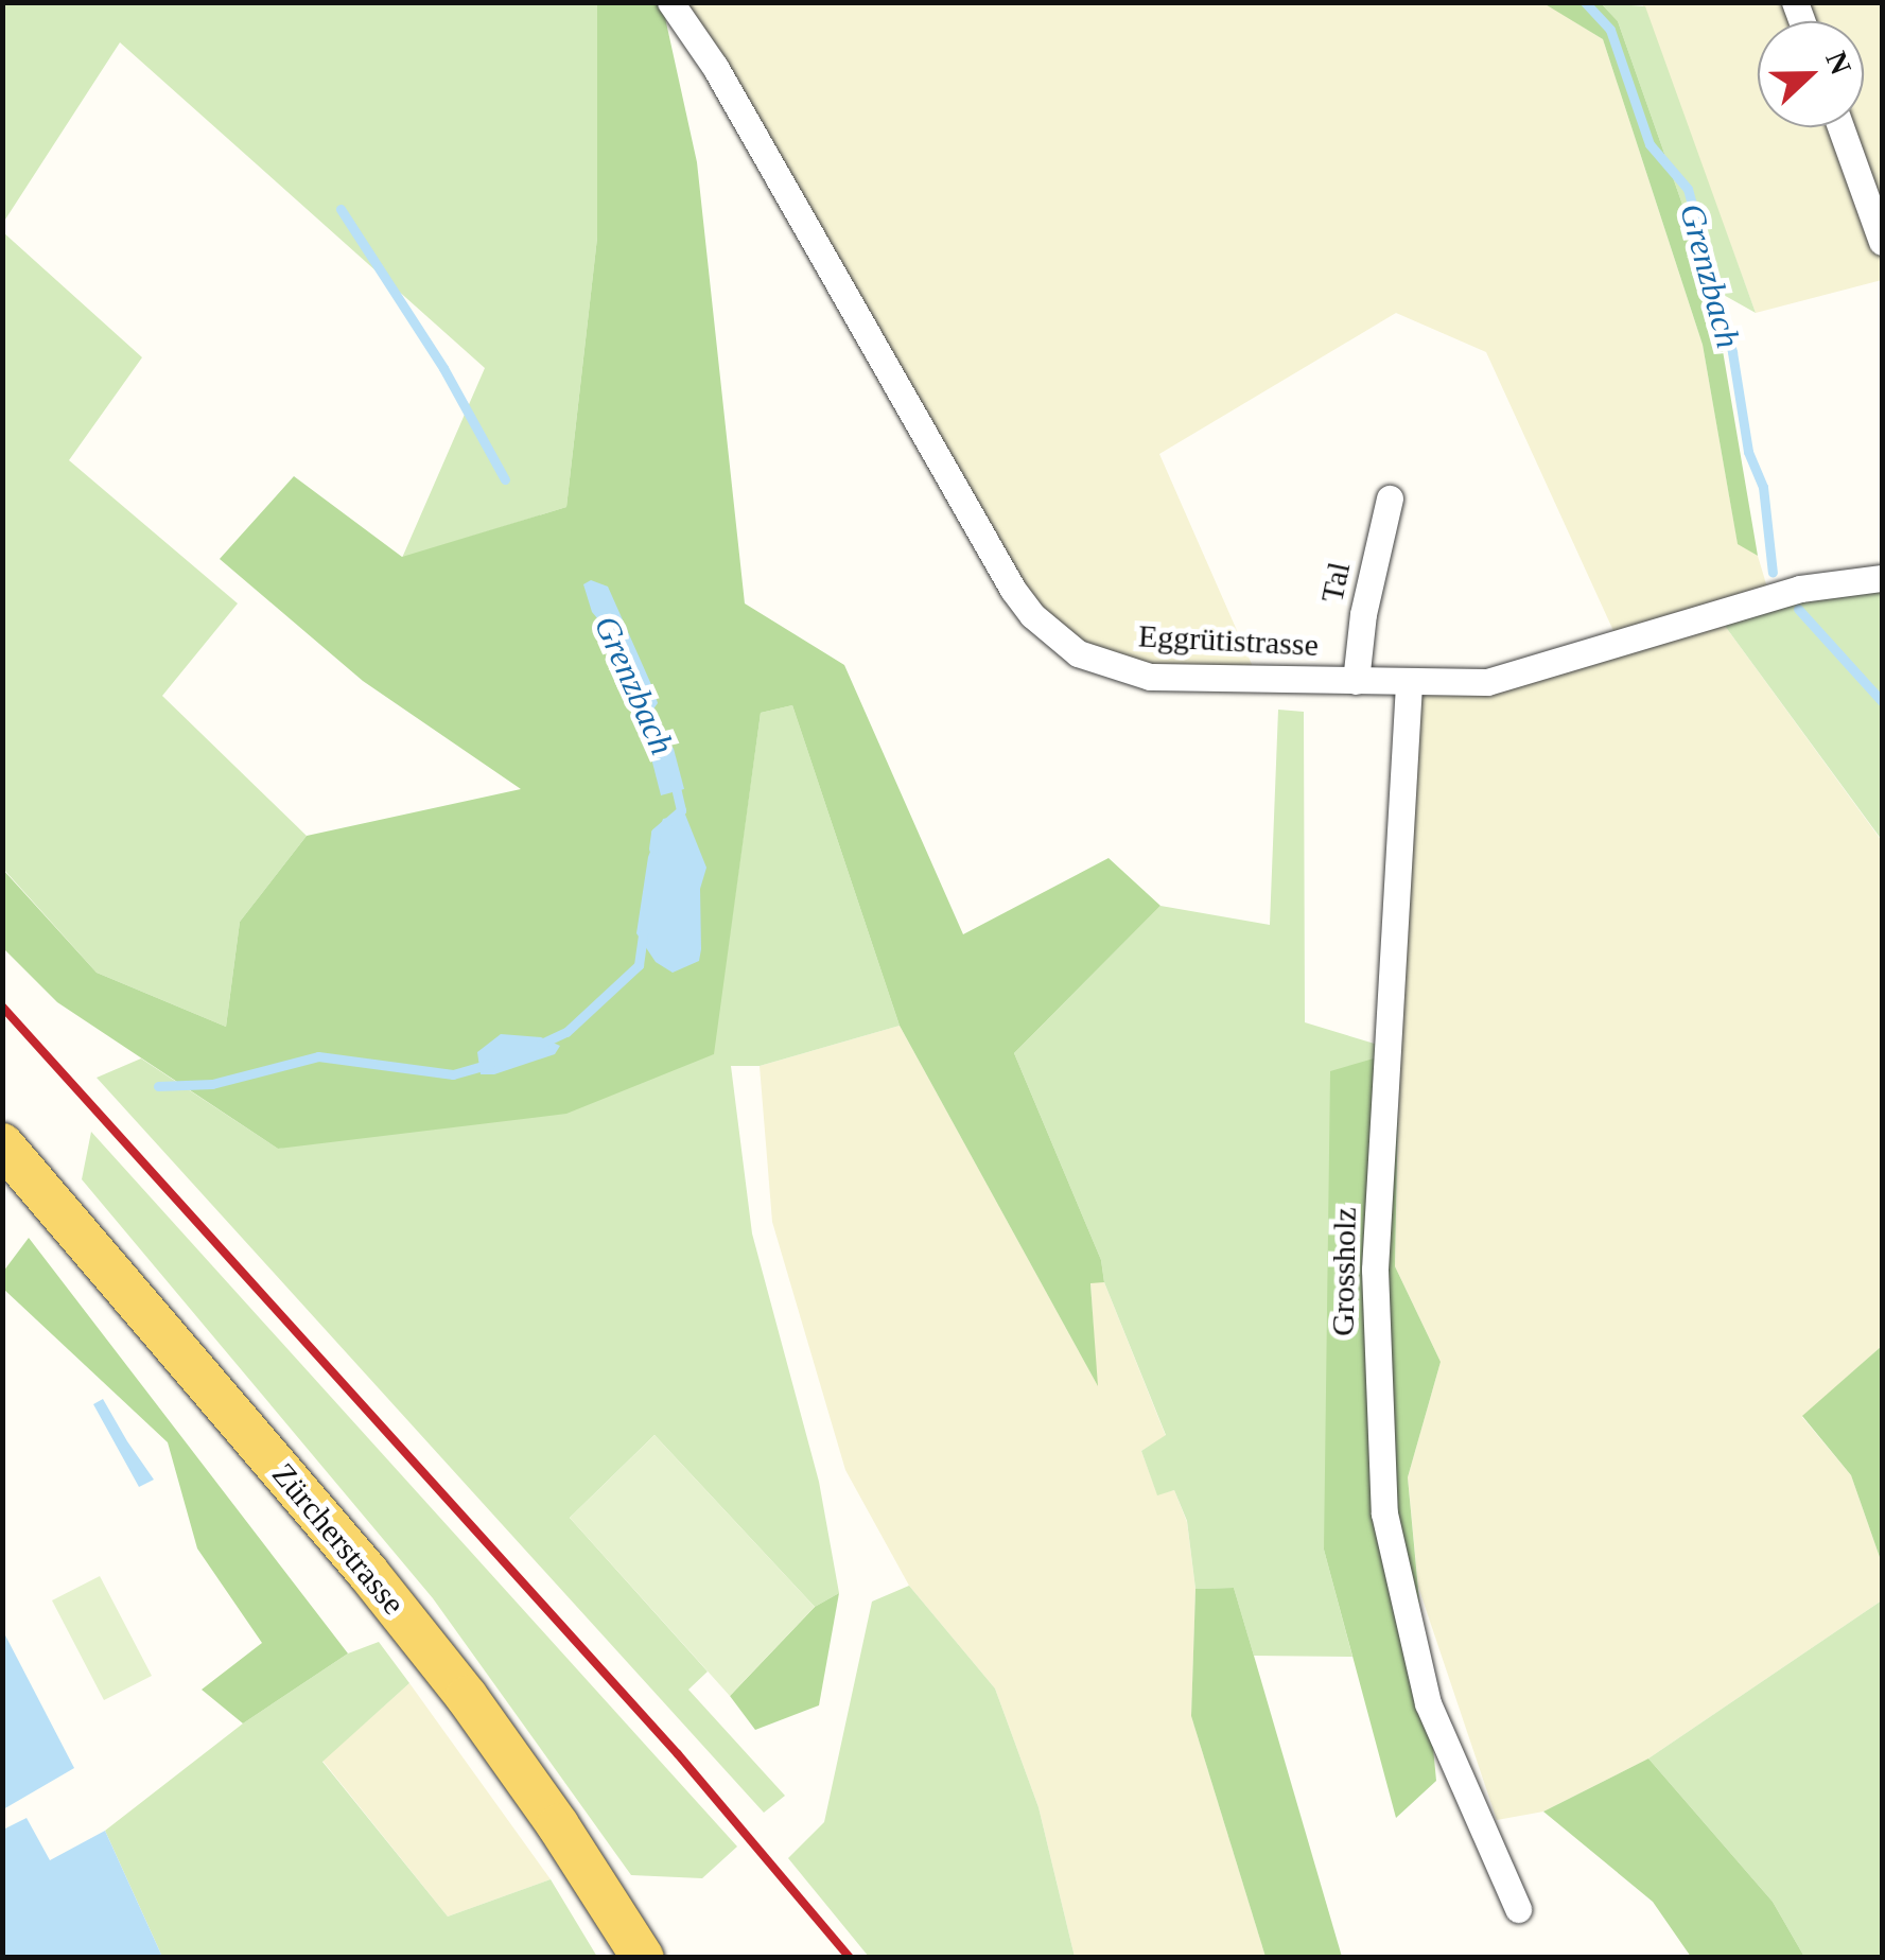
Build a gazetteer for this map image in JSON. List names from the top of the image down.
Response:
{
  "streets": {
    "main road": ["Zürcherstrasse"],
    "street": ["Tal", "Eggrütistrasse", "Grossholz"]
  },
  "crossings": [
    ["Tal", "Eggrütistrasse"],
    ["Eggrütistrasse", "Grossholz"]
  ],
  "water": ["Grenzbach"],
  "north": "right"
}
